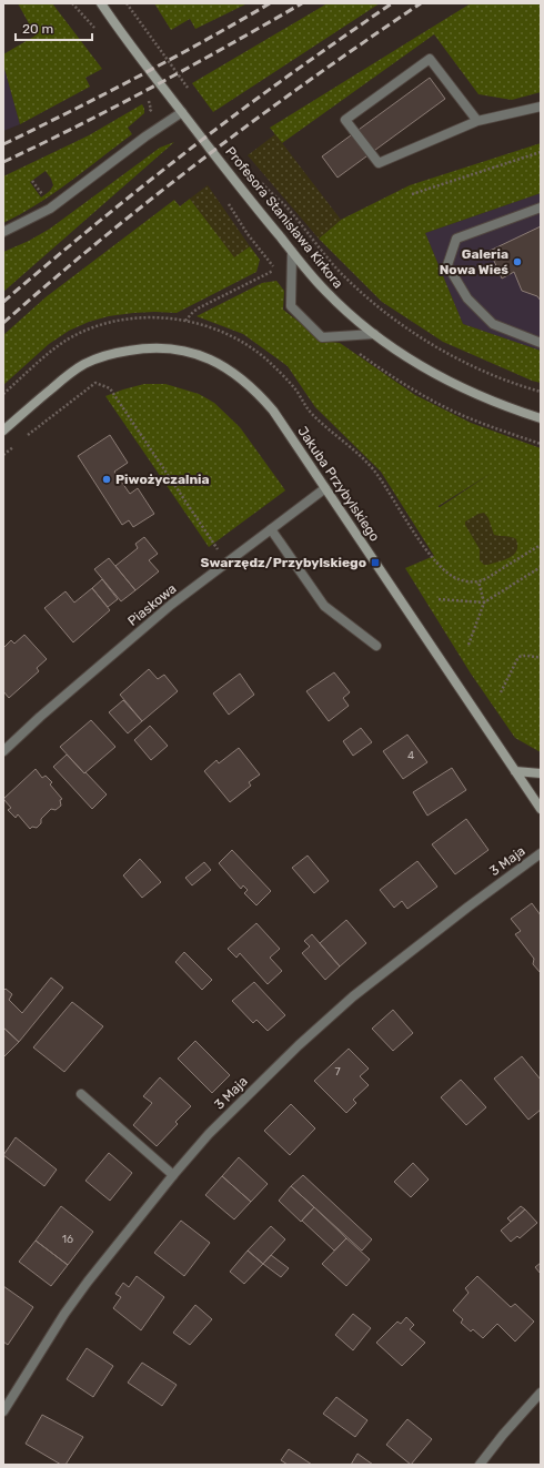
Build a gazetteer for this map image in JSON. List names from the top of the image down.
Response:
{
  "streets": {
    "street": [
      "Profesora Stanisława Kirkora",
      "Jakuba Przybylskiego",
      "Piaskowa",
      "3 Maja"
    ]
  },
  "crossings": [
    ["Jakuba Przybylskiego", "Piaskowa"]
  ],
  "places": {
    "other": ["Galeria Nowa Wieś", "Piwożyczalnia"],
    "transit": ["Swarzędz/Przybylskiego"]
  },
  "house_numbers": ["4", "7", "16"],
  "scale_bar": "20 m"
}
